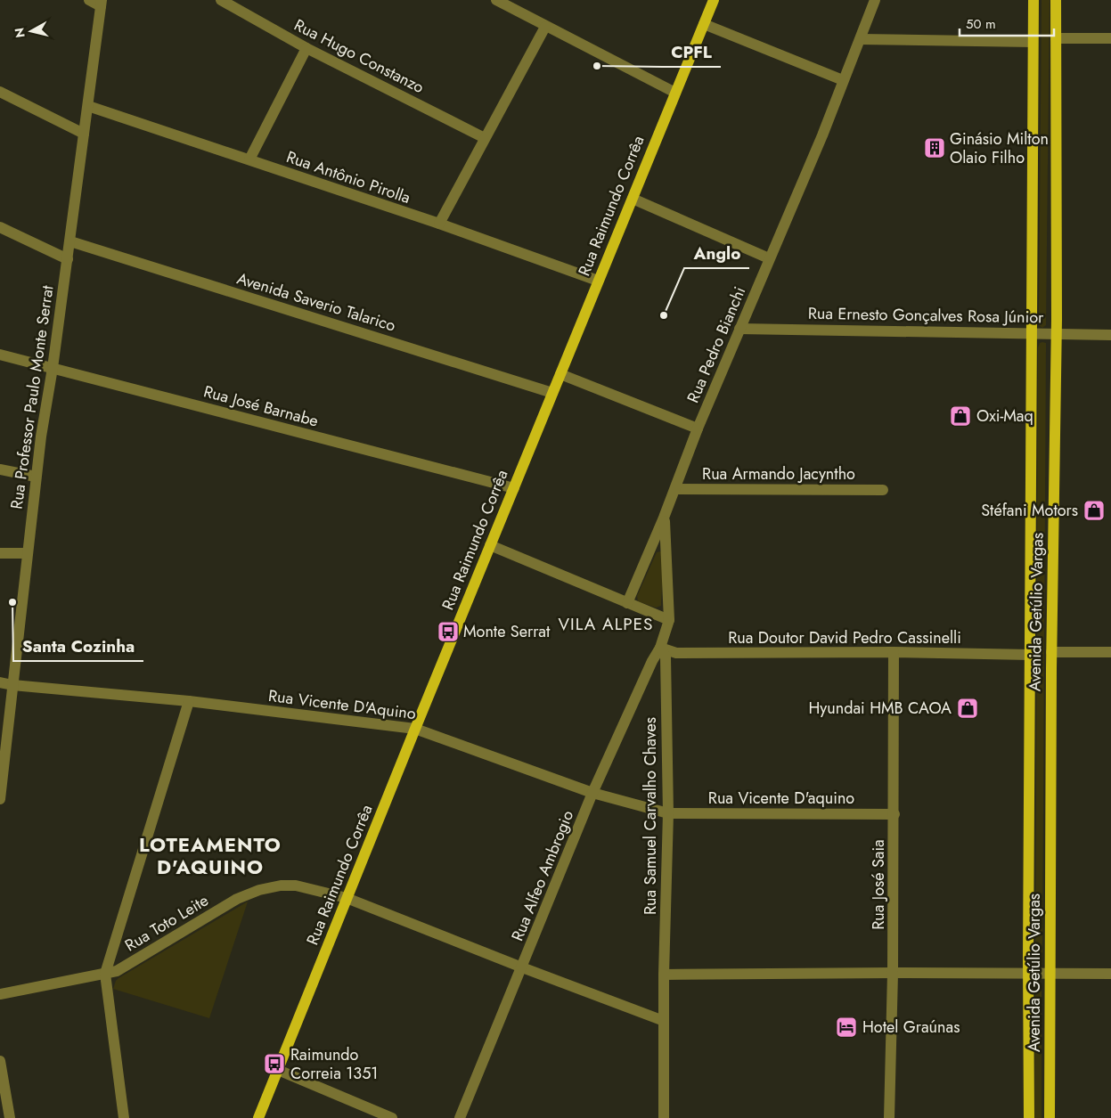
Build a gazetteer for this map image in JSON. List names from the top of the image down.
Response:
{
  "streets": {
    "main road": ["Rua Raimundo Corrêa", "Avenida Getúlio Vargas"],
    "street": [
      "Rua Hugo Constanzo",
      "Rua Antônio Pirolla",
      "Avenida Saverio Talarico",
      "Rua Ernesto Gonçalves Rosa Júnior",
      "Rua Pedro Bianchi",
      "Rua Professor Paulo Monte Serrat",
      "Rua José Barnabe",
      "Rua Armando Jacyntho",
      "Rua Doutor David Pedro Cassinelli",
      "Rua Vicente D'Aquino",
      "Rua Vicente D'aquino",
      "Rua Samuel Carvalho Chaves",
      "Rua Alfeo Ambrogio",
      "Rua José Saia",
      "Rua Toto Leite"
    ]
  },
  "crossings": [
    ["Rua Antônio Pirolla", "Rua Raimundo Corrêa"],
    ["Rua Antônio Pirolla", "Rua Professor Paulo Monte Serrat"],
    ["Rua Raimundo Corrêa", "Avenida Saverio Talarico"],
    ["Rua Raimundo Corrêa", "Rua José Barnabe"],
    ["Rua Raimundo Corrêa", "Rua Vicente D'Aquino"],
    ["Rua Raimundo Corrêa", "Rua Toto Leite"],
    ["Avenida Saverio Talarico", "Rua Professor Paulo Monte Serrat"],
    ["Rua Ernesto Gonçalves Rosa Júnior", "Rua Pedro Bianchi"],
    ["Rua Ernesto Gonçalves Rosa Júnior", "Avenida Getúlio Vargas"],
    ["Rua Pedro Bianchi", "Rua Armando Jacyntho"],
    ["Rua Professor Paulo Monte Serrat", "Rua José Barnabe"],
    ["Rua Professor Paulo Monte Serrat", "Rua Vicente D'Aquino"],
    ["Avenida Getúlio Vargas", "Rua Doutor David Pedro Cassinelli"],
    ["Rua Doutor David Pedro Cassinelli", "Rua Samuel Carvalho Chaves"],
    ["Rua Doutor David Pedro Cassinelli", "Rua Alfeo Ambrogio"],
    ["Rua Doutor David Pedro Cassinelli", "Rua José Saia"],
    ["Rua Vicente D'Aquino", "Rua Vicente D'aquino"],
    ["Rua Vicente D'Aquino", "Rua Samuel Carvalho Chaves"],
    ["Rua Vicente D'Aquino", "Rua Alfeo Ambrogio"],
    ["Rua Vicente D'aquino", "Rua Samuel Carvalho Chaves"],
    ["Rua Vicente D'aquino", "Rua José Saia"],
    ["Rua Samuel Carvalho Chaves", "Rua Alfeo Ambrogio"],
    ["Rua Samuel Carvalho Chaves", "Rua Toto Leite"],
    ["Rua Alfeo Ambrogio", "Rua Toto Leite"]
  ],
  "districts": ["VILA ALPES", "LOTEAMENTO D'AQUINO"],
  "places": {
    "other": ["CPFL", "Anglo", "Santa Cozinha"],
    "building": ["Ginásio Milton Olaio Filho"],
    "shop": ["Oxi-Maq", "Stéfani Motors", "Hyundai HMB CAOA"],
    "bus stop": ["Monte Serrat", "Raimundo Correia 1351"],
    "hotel": ["Hotel Graúnas"]
  },
  "scale_bar": "50 m",
  "north": "left"
}
